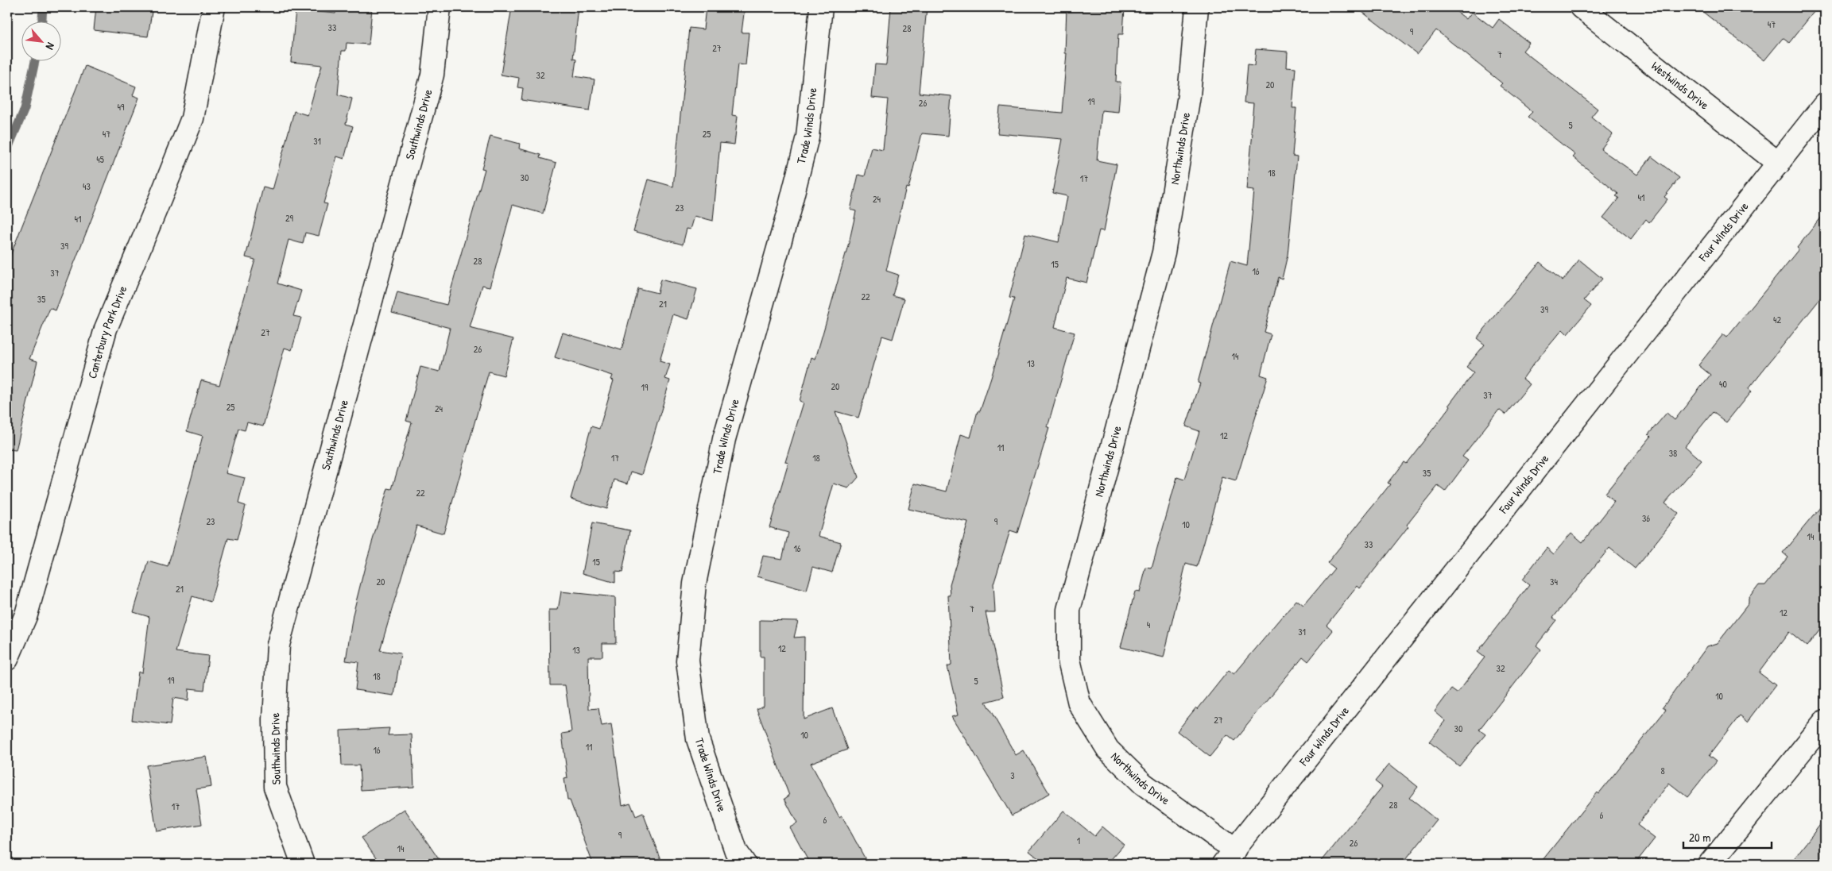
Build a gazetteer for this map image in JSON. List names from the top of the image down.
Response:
{
  "streets": {
    "street": [
      "Westwinds Drive",
      "Southwinds Drive",
      "Trade Winds Drive",
      "Northwinds Drive",
      "Four Winds Drive",
      "Canterbury Park Drive"
    ]
  },
  "crossings": [
    ["Westwinds Drive", "Four Winds Drive"],
    ["Northwinds Drive", "Four Winds Drive"]
  ],
  "house_numbers": [
    "47",
    "33",
    "28",
    "9",
    "27",
    "7",
    "32",
    "20",
    "19",
    "26",
    "49",
    "5",
    "47",
    "25",
    "31",
    "45",
    "18",
    "30",
    "17",
    "43",
    "41",
    "24",
    "23",
    "29",
    "41",
    "39",
    "28",
    "15",
    "16",
    "37",
    "22",
    "35",
    "21",
    "39",
    "42",
    "27",
    "26",
    "14",
    "13",
    "40",
    "20",
    "19",
    "37",
    "25",
    "24",
    "12",
    "11",
    "38",
    "17",
    "18",
    "35",
    "22",
    "36",
    "23",
    "9",
    "10",
    "14",
    "33",
    "16",
    "15",
    "20",
    "34",
    "21",
    "7",
    "12",
    "4",
    "31",
    "12",
    "13",
    "32",
    "18",
    "19",
    "5",
    "10",
    "27",
    "30",
    "10",
    "11",
    "16",
    "8",
    "3",
    "28",
    "17",
    "6",
    "6",
    "9",
    "1",
    "26",
    "14"
  ],
  "scale_bar": "20 m",
  "north": "bottom right"
}
